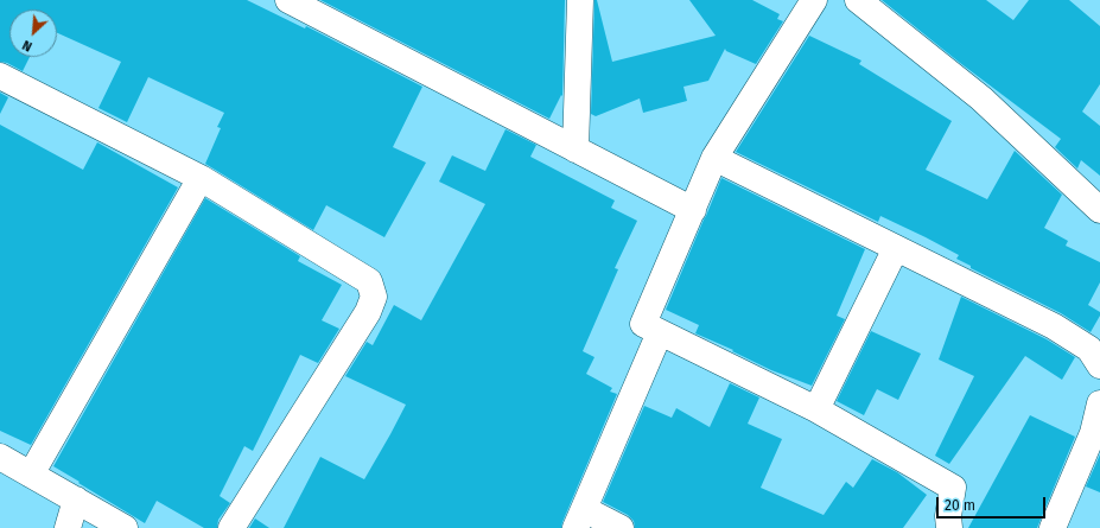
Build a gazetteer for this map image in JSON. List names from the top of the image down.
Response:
{
  "scale_bar": "20 m",
  "north": "bottom left"
}
